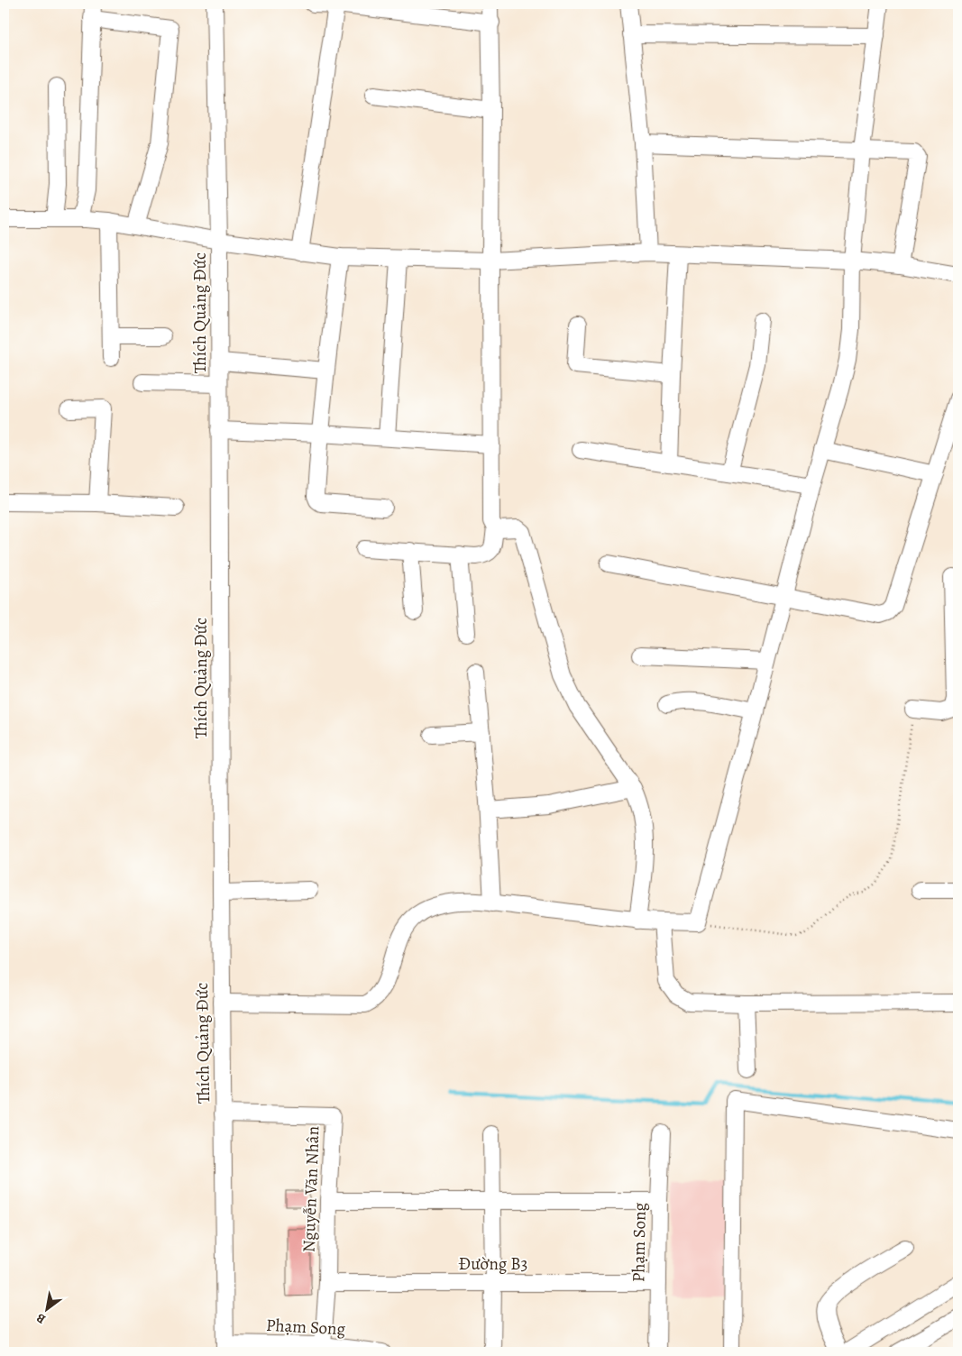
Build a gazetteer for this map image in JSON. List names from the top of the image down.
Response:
{
  "streets": {
    "street": [
      "Thích Quảng Đức",
      "Nguyễn Văn Nhân",
      "Phạm Song",
      "Đường B3"
    ]
  },
  "crossings": [
    ["Thích Quảng Đức", "Nguyễn Văn Nhân"],
    ["Thích Quảng Đức", "Phạm Song"],
    ["Nguyễn Văn Nhân", "Phạm Song"],
    ["Nguyễn Văn Nhân", "Đường B3"],
    ["Phạm Song", "Đường B3"]
  ],
  "north": "bottom left"
}
